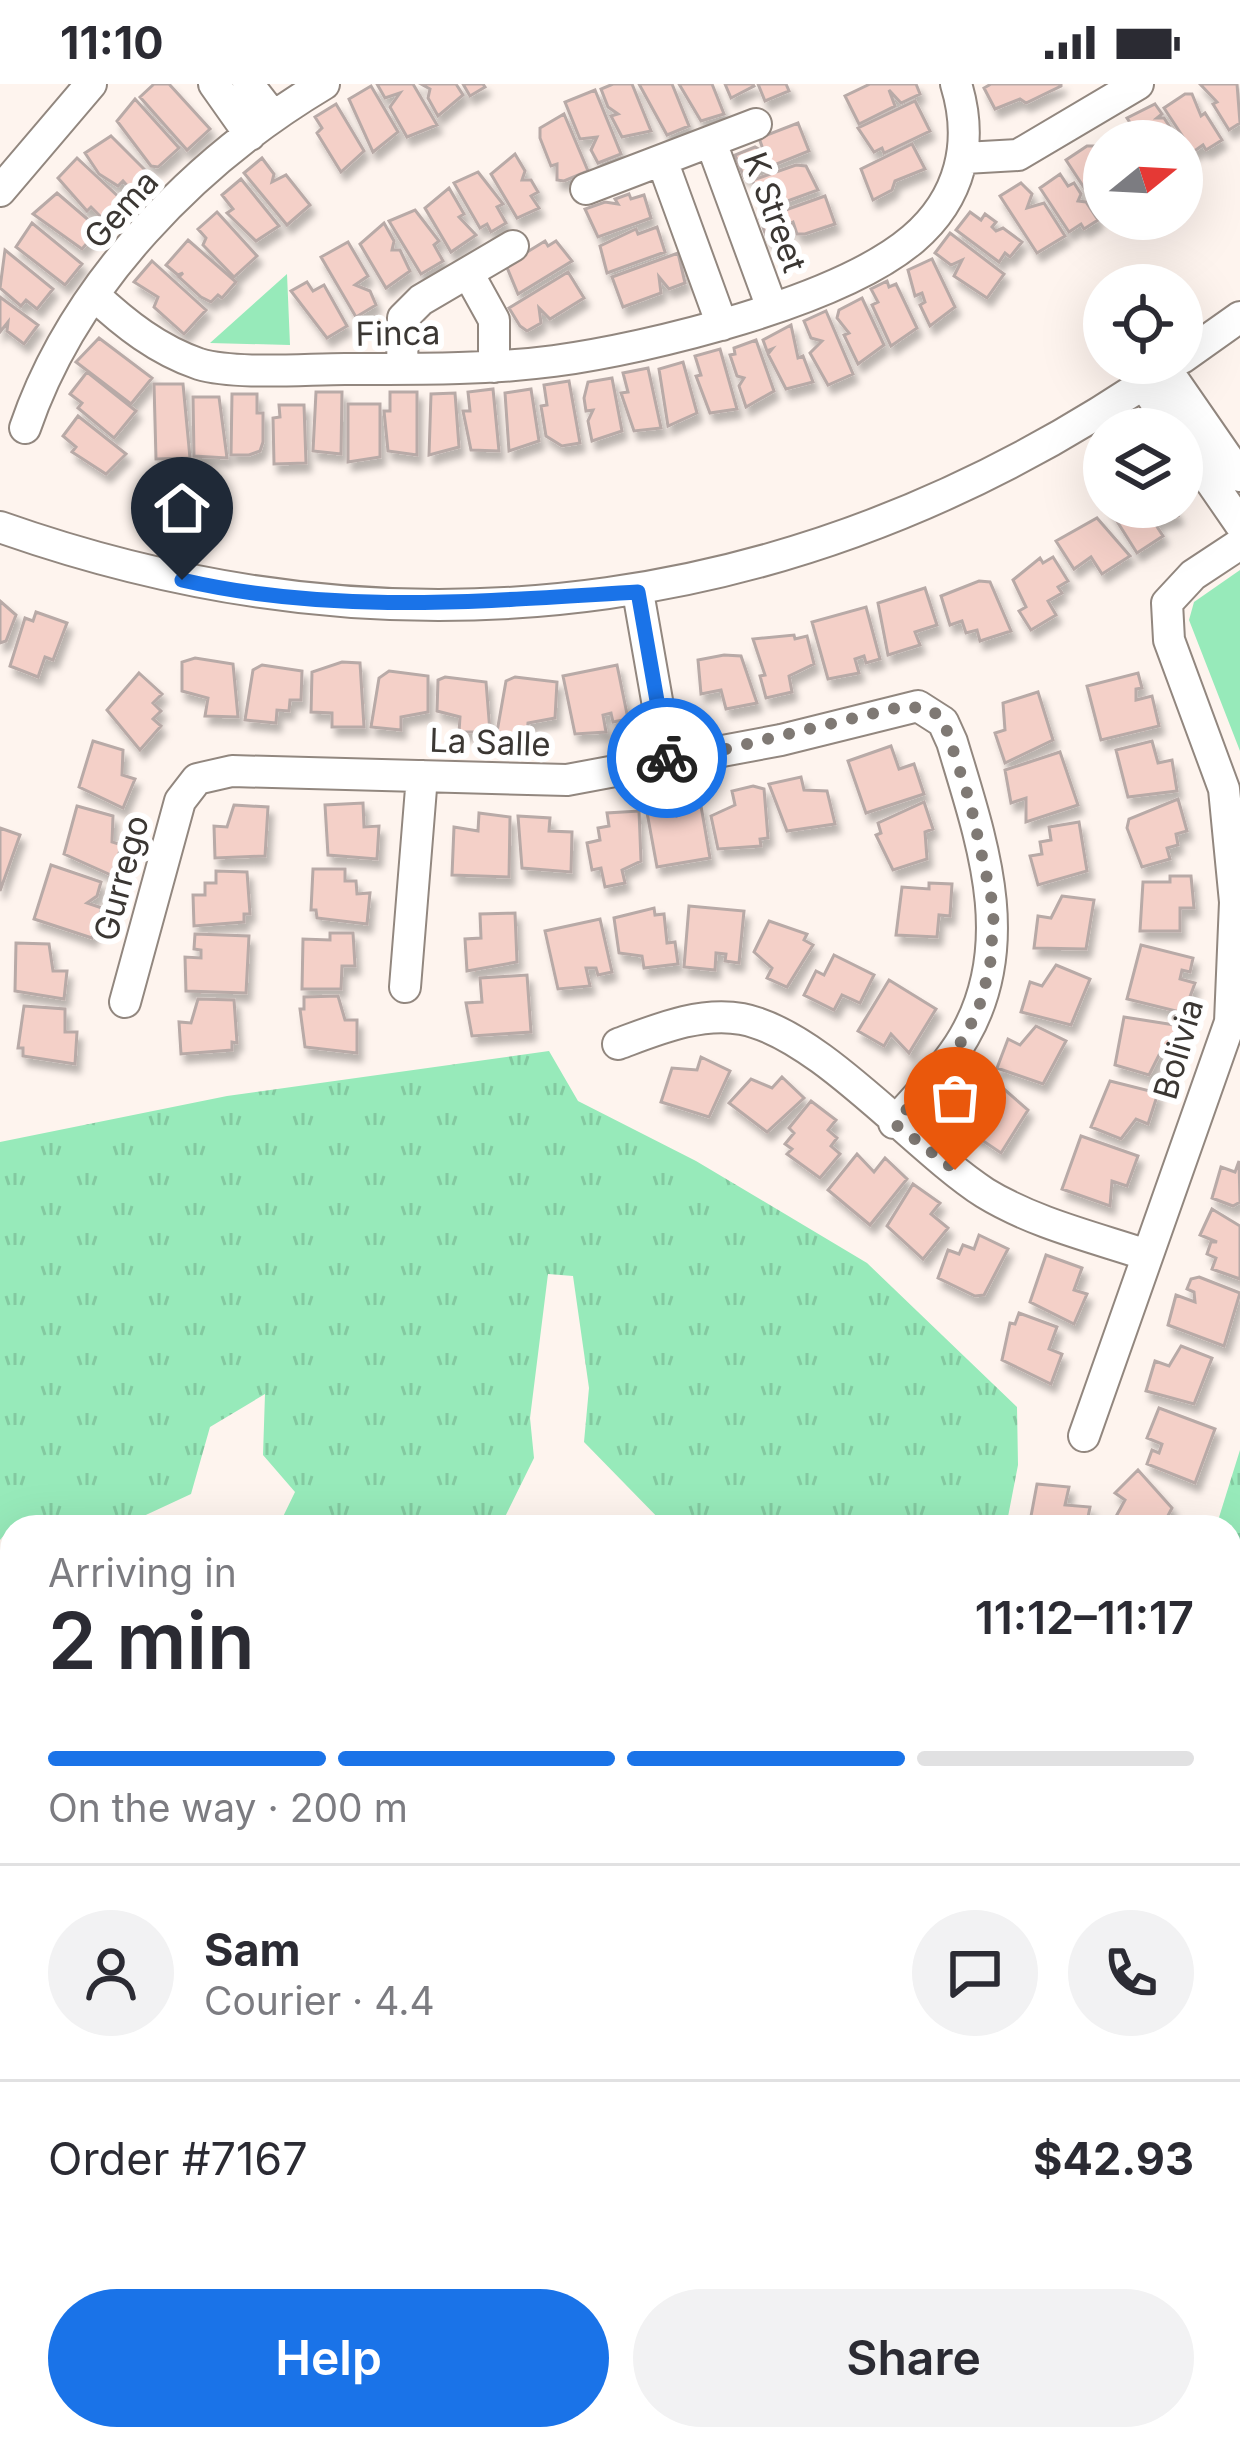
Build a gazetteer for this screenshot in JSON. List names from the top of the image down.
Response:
{
  "streets": {
    "street": [
      "Gema",
      "K Street",
      "Finca",
      "La Salle",
      "Gurrego",
      "Bolivia"
    ]
  },
  "crossings": [
    ["Gema", "Finca"],
    ["K Street", "Finca"],
    ["La Salle", "Gurrego"]
  ],
  "north": "right",
  "page": {
    "status": "11:10",
    "heading": ["2 min", "Arriving in", "11:12–11:17"],
    "panel": [
      "Sam",
      "Courier · 4.4",
      "Order #7167",
      "$42.93"
    ],
    "bar": "On the way · 200 m",
    "buttons": ["Help", "Share"]
  }
}
